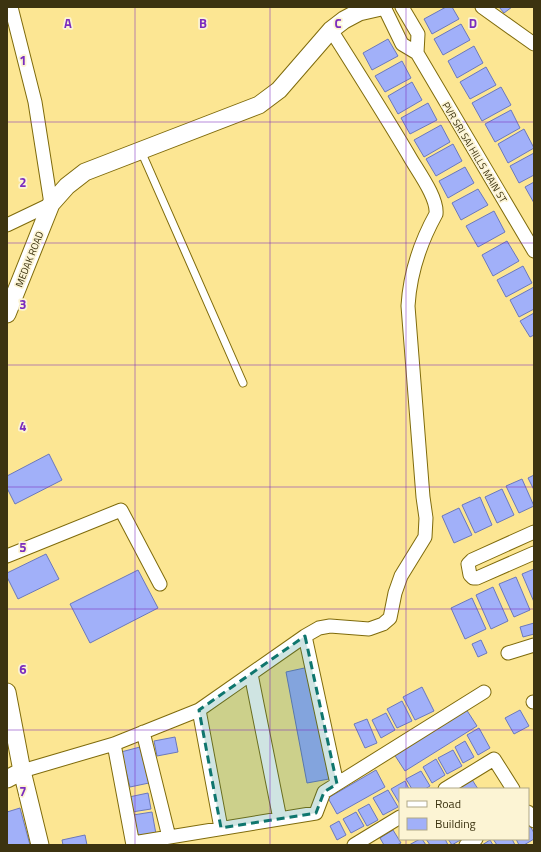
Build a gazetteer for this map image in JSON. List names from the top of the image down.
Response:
{
  "streets": {
    "street": ["PVR SRI SAI HILLS MAIN ST", "MEDAK ROAD"]
  },
  "legend": ["Road", "Building"],
  "grid": {
    "columns": [
      "A",
      "B",
      "C",
      "D"
    ],
    "rows": [
      "1",
      "2",
      "3",
      "4",
      "5",
      "6",
      "7"
    ]
  }
}
